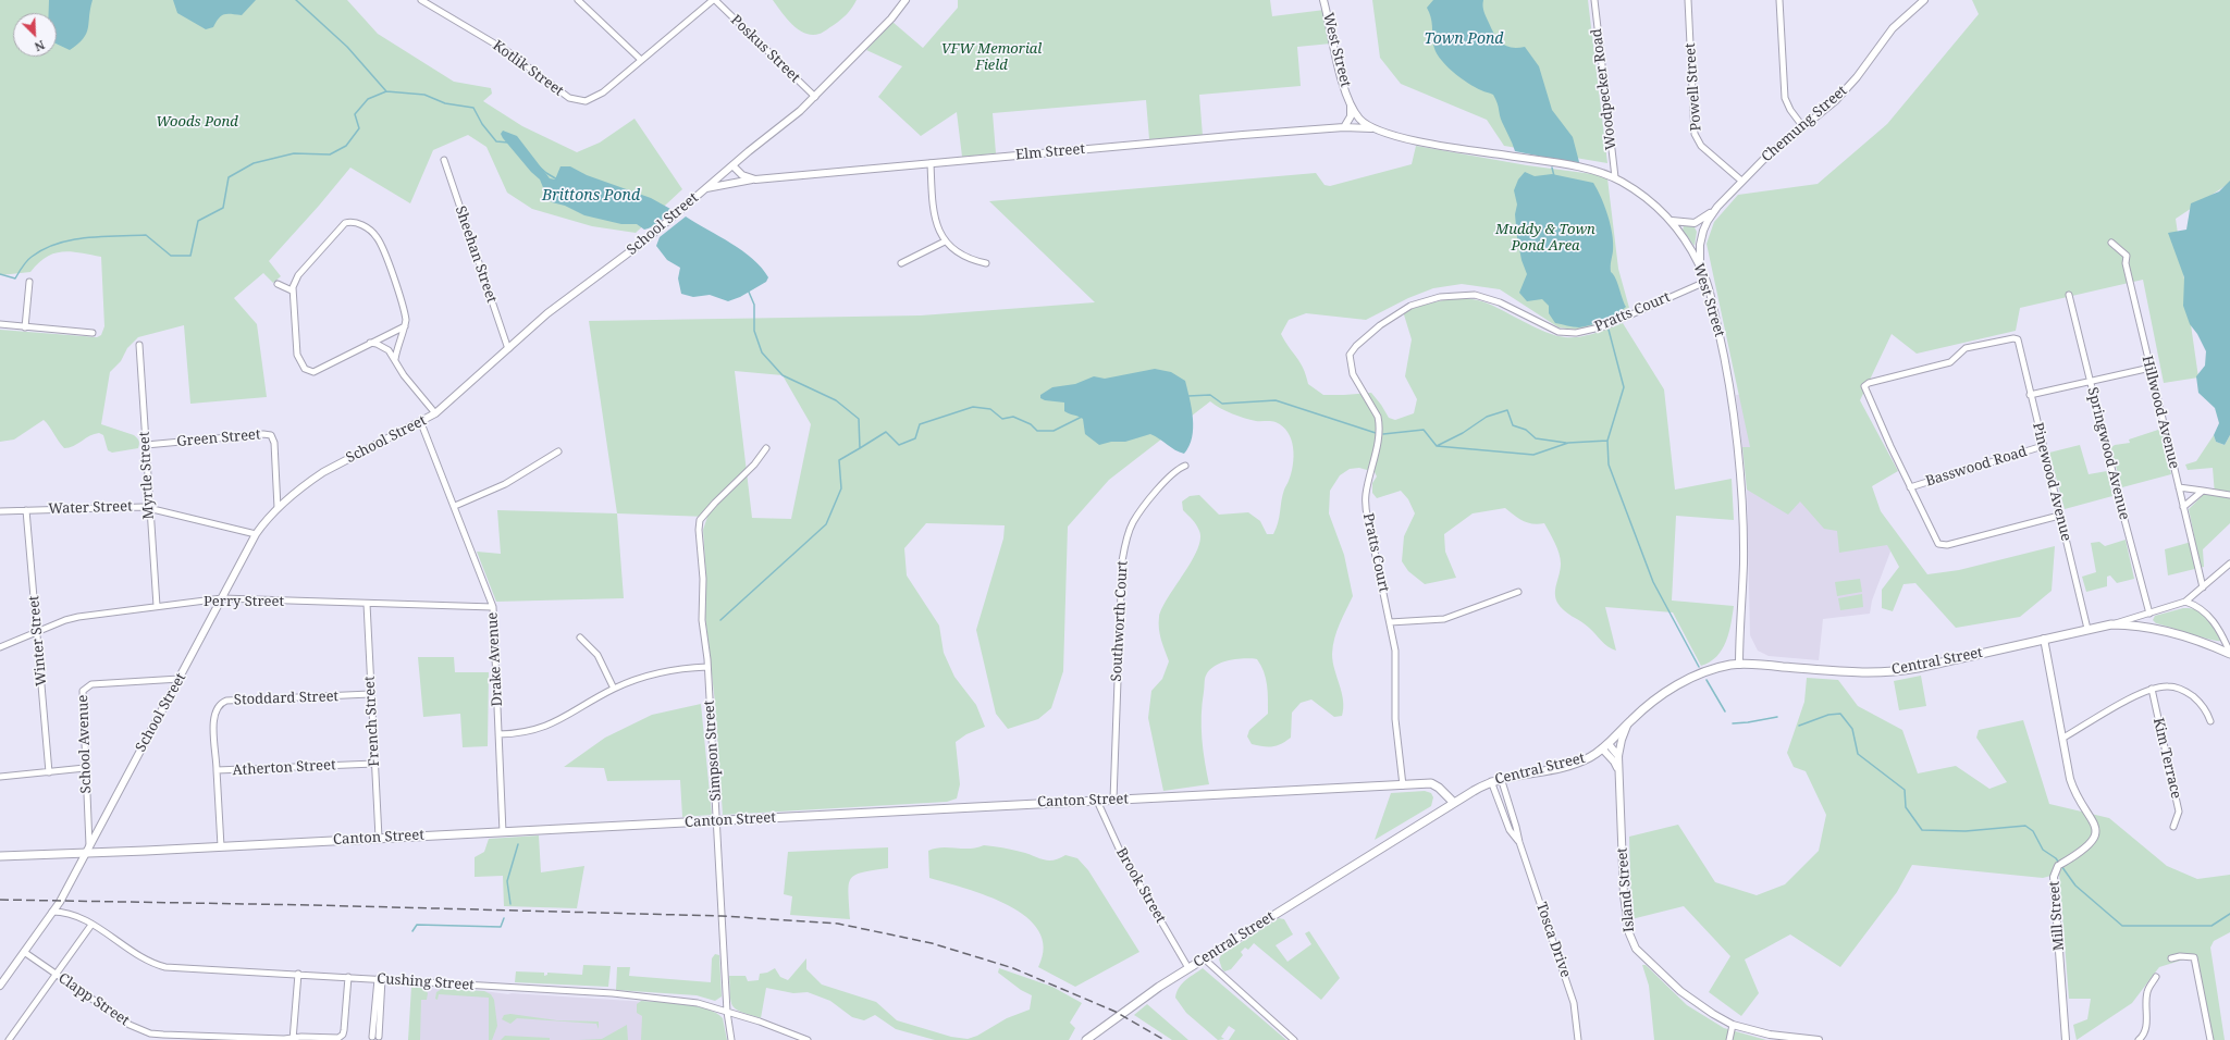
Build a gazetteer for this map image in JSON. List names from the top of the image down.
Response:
{
  "streets": {
    "main road": ["Central Street", "Canton Street"],
    "street": [
      "Poskus Street",
      "West Street",
      "Kotlik Street",
      "Powell Street",
      "Woodpecker Road",
      "Chemung Street",
      "Elm Street",
      "School Street",
      "Sheehan Street",
      "Pratts Court",
      "Hillwood Avenue",
      "Green Street",
      "Springwood Avenue",
      "Basswood Road",
      "Myrtle Street",
      "Pinewood Avenue",
      "Water Street",
      "Perry Street",
      "Southworth Court",
      "Winter Street",
      "Drake Avenue",
      "Stoddard Street",
      "French Street",
      "School Avenue",
      "Simpson Street",
      "Kim Terrace",
      "Atherton Street",
      "Brook Street",
      "Island Street",
      "Mill Street",
      "Tosca Drive",
      "Cushing Street",
      "Clapp Street"
    ]
  },
  "crossings": [
    ["Poskus Street", "Kotlik Street"],
    ["Poskus Street", "School Street"],
    ["West Street", "Woodpecker Road"],
    ["West Street", "Chemung Street"],
    ["West Street", "Elm Street"],
    ["West Street", "Pratts Court"],
    ["West Street", "Central Street"],
    ["Powell Street", "Chemung Street"],
    ["Elm Street", "School Street"],
    ["School Street", "Sheehan Street"],
    ["School Street", "Green Street"],
    ["School Street", "Water Street"],
    ["School Street", "Perry Street"],
    ["School Street", "Drake Avenue"],
    ["School Street", "School Avenue"],
    ["School Street", "Canton Street"],
    ["School Street", "Cushing Street"],
    ["School Street", "Clapp Street"],
    ["Pratts Court", "Canton Street"],
    ["Green Street", "Myrtle Street"],
    ["Springwood Avenue", "Central Street"],
    ["Basswood Road", "Pinewood Avenue"],
    ["Myrtle Street", "Water Street"],
    ["Myrtle Street", "Perry Street"],
    ["Pinewood Avenue", "Central Street"],
    ["Water Street", "Winter Street"],
    ["Perry Street", "Winter Street"],
    ["Perry Street", "Drake Avenue"],
    ["Perry Street", "French Street"],
    ["Southworth Court", "Canton Street"],
    ["Drake Avenue", "Canton Street"],
    ["Central Street", "Canton Street"],
    ["Central Street", "Brook Street"],
    ["Central Street", "Island Street"],
    ["Central Street", "Mill Street"],
    ["Central Street", "Tosca Drive"],
    ["Stoddard Street", "French Street"],
    ["Stoddard Street", "Atherton Street"],
    ["French Street", "Atherton Street"],
    ["French Street", "Canton Street"],
    ["Simpson Street", "Canton Street"],
    ["Simpson Street", "Cushing Street"],
    ["Atherton Street", "Canton Street"],
    ["Canton Street", "Brook Street"],
    ["Cushing Street", "Clapp Street"]
  ],
  "water": ["Town Pond", "Brittons Pond"],
  "parks": ["VFW Memorial Field", "Woods Pond", "Muddy & Town Pond Area"],
  "north": "bottom right"
}
